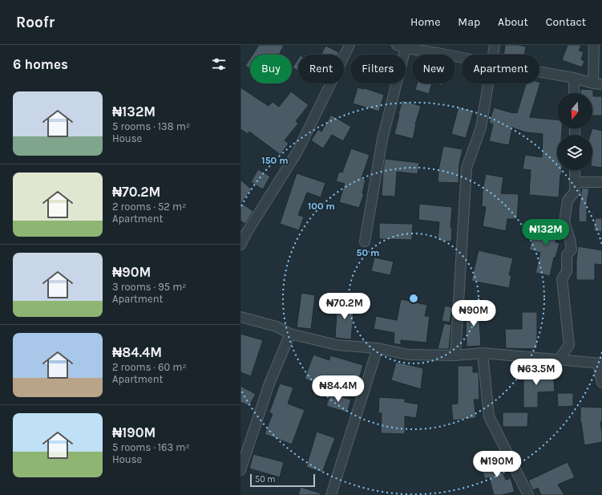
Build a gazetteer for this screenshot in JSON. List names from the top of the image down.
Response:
{
  "scale_bar": "50 m",
  "north": "bottom",
  "page": {
    "header": "Roofr",
    "nav": [
      "Home",
      "Map",
      "About",
      "Contact"
    ],
    "heading": "6 homes",
    "chip": [
      "Buy",
      "Rent",
      "Filters",
      "New",
      "Apartment"
    ],
    "list": [
      {
        "name": "₦132M",
        "note": "5 rooms · 138 m² · House"
      },
      {
        "name": "₦70.2M",
        "note": "2 rooms · 52 m² · Apartment"
      },
      {
        "name": "₦90M",
        "note": "3 rooms · 95 m² · Apartment"
      },
      {
        "name": "₦84.4M",
        "note": "2 rooms · 60 m² · Apartment"
      },
      {
        "name": "₦190M",
        "note": "5 rooms · 163 m² · House"
      }
    ],
    "price": [
      "₦132M",
      "₦70.2M",
      "₦90M",
      "₦63.5M",
      "₦84.4M",
      "₦190M"
    ],
    "scale": "50 m"
  },
  "rings": ["150 m", "100 m", "50 m"]
}
